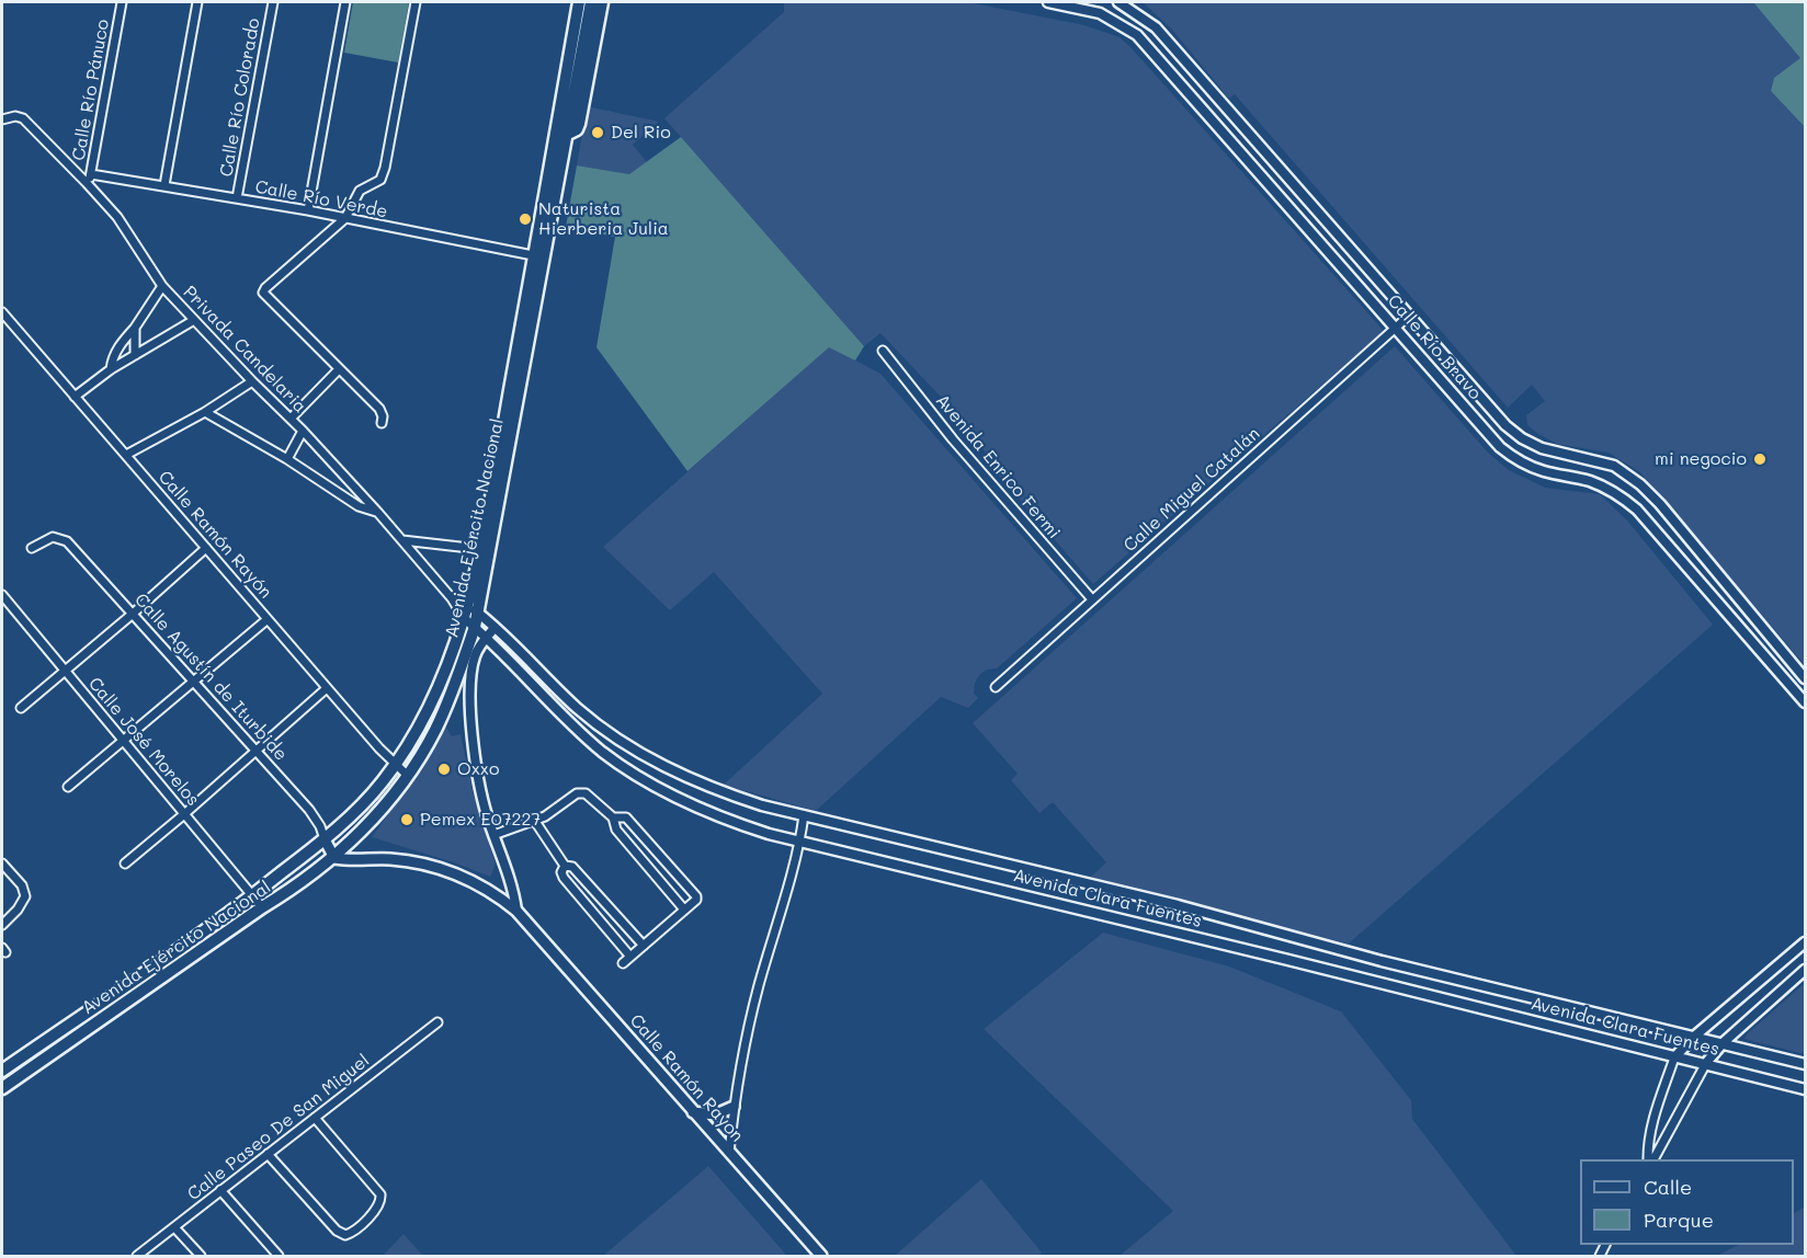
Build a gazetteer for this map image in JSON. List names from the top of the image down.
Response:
{
  "streets": {
    "main road": ["Avenida Ejército Nacional", "Calle Ramón Rayon"],
    "street": [
      "Calle Río Pánuco",
      "Calle Río Colorado",
      "Calle Río Verde",
      "Calle Río Bravo",
      "Privada Candelaria",
      "Avenida Enrico Fermi",
      "Calle Miguel Catalán",
      "Calle Ramón Rayón",
      "Calle Agustín de Iturbide",
      "Calle José Morelos",
      "Avenida Clara Fuentes",
      "Calle Paseo De San Miguel"
    ]
  },
  "crossings": [
    ["Calle Río Pánuco", "Calle Río Verde"],
    ["Calle Río Pánuco", "Privada Candelaria"],
    ["Calle Río Colorado", "Calle Río Verde"],
    ["Calle Río Verde", "Privada Candelaria"],
    ["Calle Río Verde", "Avenida Ejército Nacional"],
    ["Calle Río Bravo", "Calle Miguel Catalán"],
    ["Privada Candelaria", "Avenida Ejército Nacional"],
    ["Privada Candelaria", "Avenida Clara Fuentes"],
    ["Avenida Enrico Fermi", "Calle Miguel Catalán"],
    ["Avenida Ejército Nacional", "Calle Ramón Rayón"],
    ["Avenida Ejército Nacional", "Calle Agustín de Iturbide"],
    ["Avenida Ejército Nacional", "Calle José Morelos"],
    ["Avenida Ejército Nacional", "Avenida Clara Fuentes"],
    ["Avenida Ejército Nacional", "Calle Ramón Rayon"]
  ],
  "places": [
    "Del Rio",
    "Naturista Hierberia Julia",
    "mi negocio",
    "Oxxo",
    "Pemex E07227"
  ],
  "legend": ["Calle", "Parque"]
}
